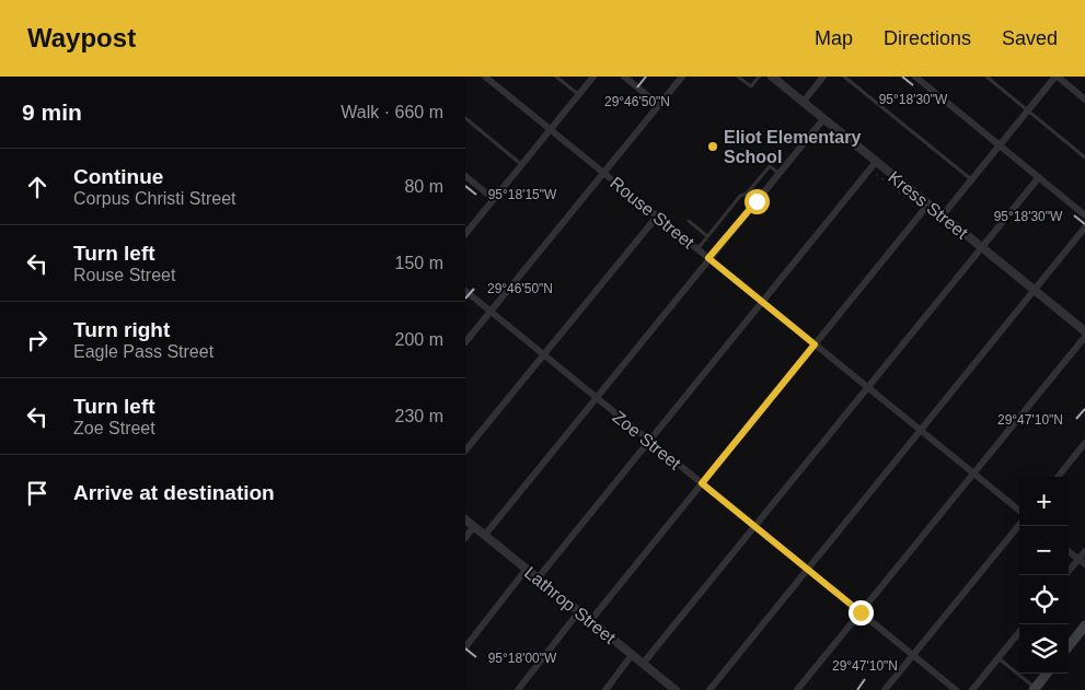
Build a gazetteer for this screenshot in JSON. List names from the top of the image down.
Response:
{
  "streets": {
    "street": [
      "Kress Street",
      "Rouse Street",
      "Zoe Street",
      "Lathrop Street"
    ]
  },
  "places": ["Eliot Elementary School"],
  "page": {
    "header": "Waypost",
    "nav": ["Map", "Directions", "Saved"],
    "heading": ["9 min", "Walk · 660 m"],
    "list": [
      ["Continue", "Corpus Christi Street", "80 m"],
      ["Turn left", "Rouse Street", "150 m"],
      ["Turn right", "Eagle Pass Street", "200 m"],
      ["Turn left", "Zoe Street", "230 m"],
      "Arrive at destination"
    ],
    "map_buttons": ["+", "−"]
  },
  "coordinates": [
    "95°18'30\"W",
    "29°46'50\"N",
    "95°18'15\"W",
    "29°47'10\"N",
    "95°18'00\"W"
  ]
}
